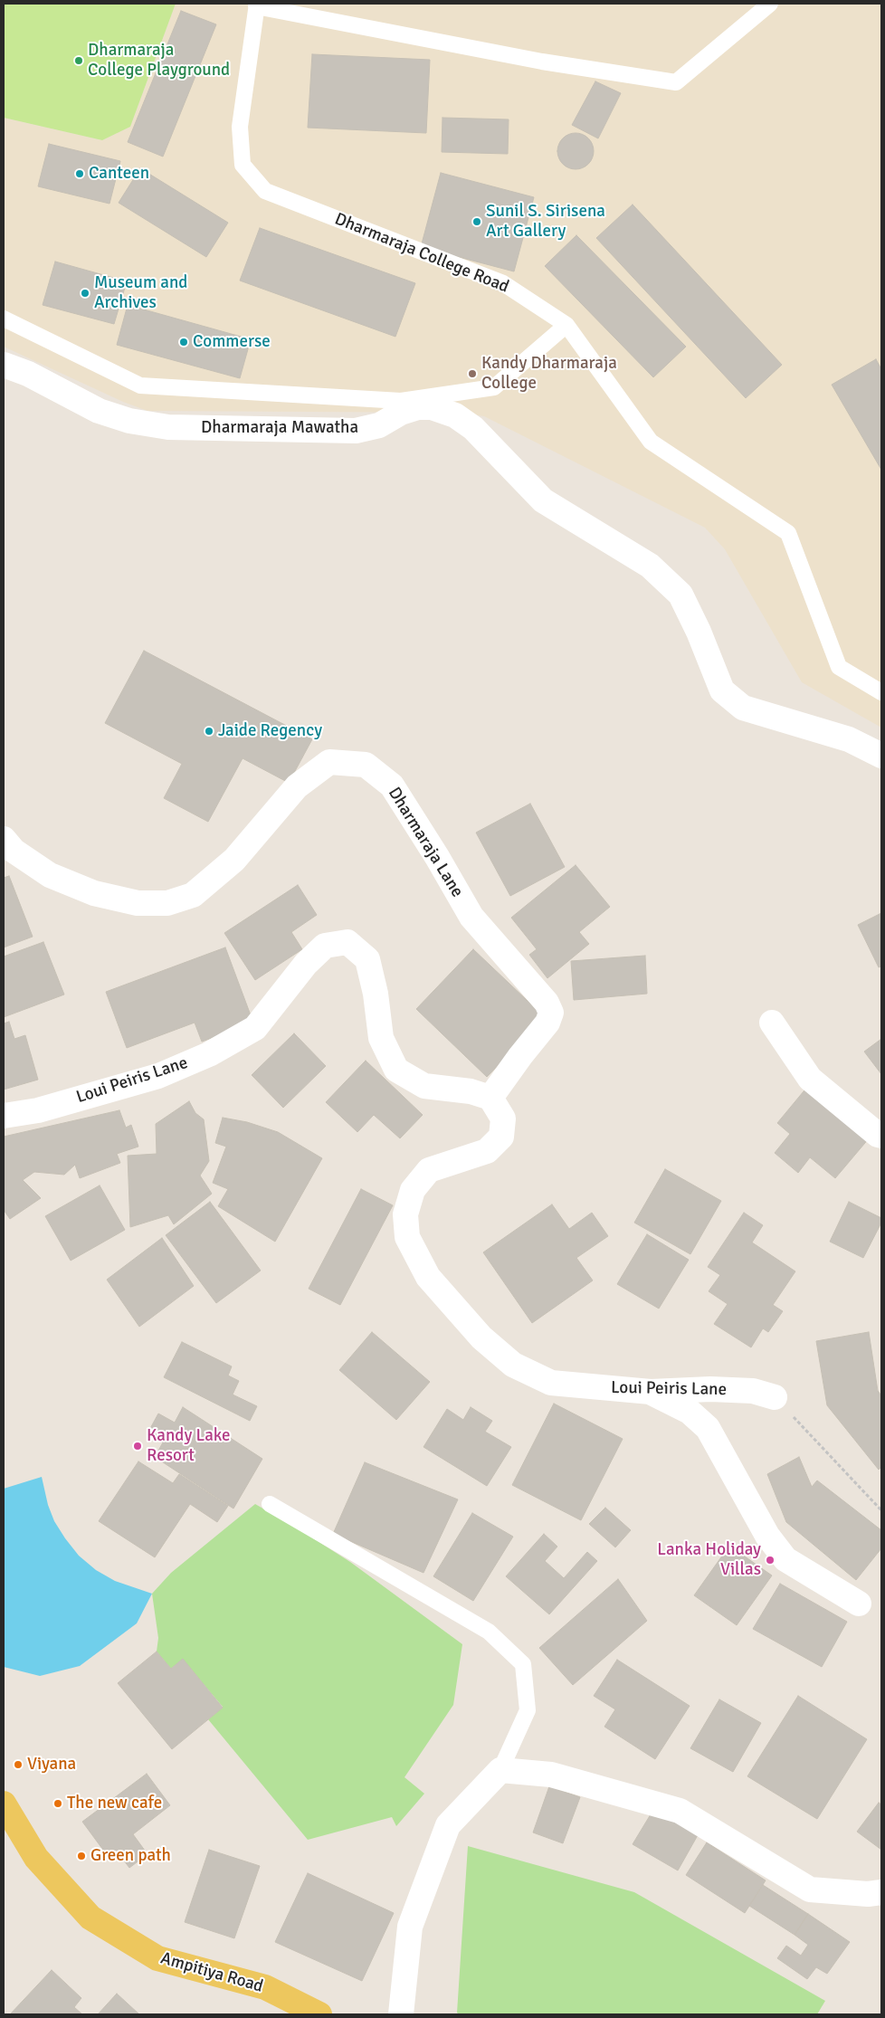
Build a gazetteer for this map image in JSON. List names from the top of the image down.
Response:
{
  "streets": {
    "main road": ["Ampitiya Road"],
    "street": ["Dharmaraja Mawatha", "Dharmaraja Lane", "Loui Peiris Lane"],
    "lane": ["Dharmaraja College Road"]
  },
  "crossings": [
    ["Dharmaraja Lane", "Loui Peiris Lane"]
  ],
  "places": [
    "Dharmaraja College Playground",
    "Canteen",
    "Sunil S. Sirisena Art Gallery",
    "Museum and Archives",
    "Commerse",
    "Kandy Dharmaraja College",
    "Jaide Regency",
    "Kandy Lake Resort",
    "Lanka Holiday Villas",
    "Viyana",
    "The new cafe",
    "Green path"
  ]
}
